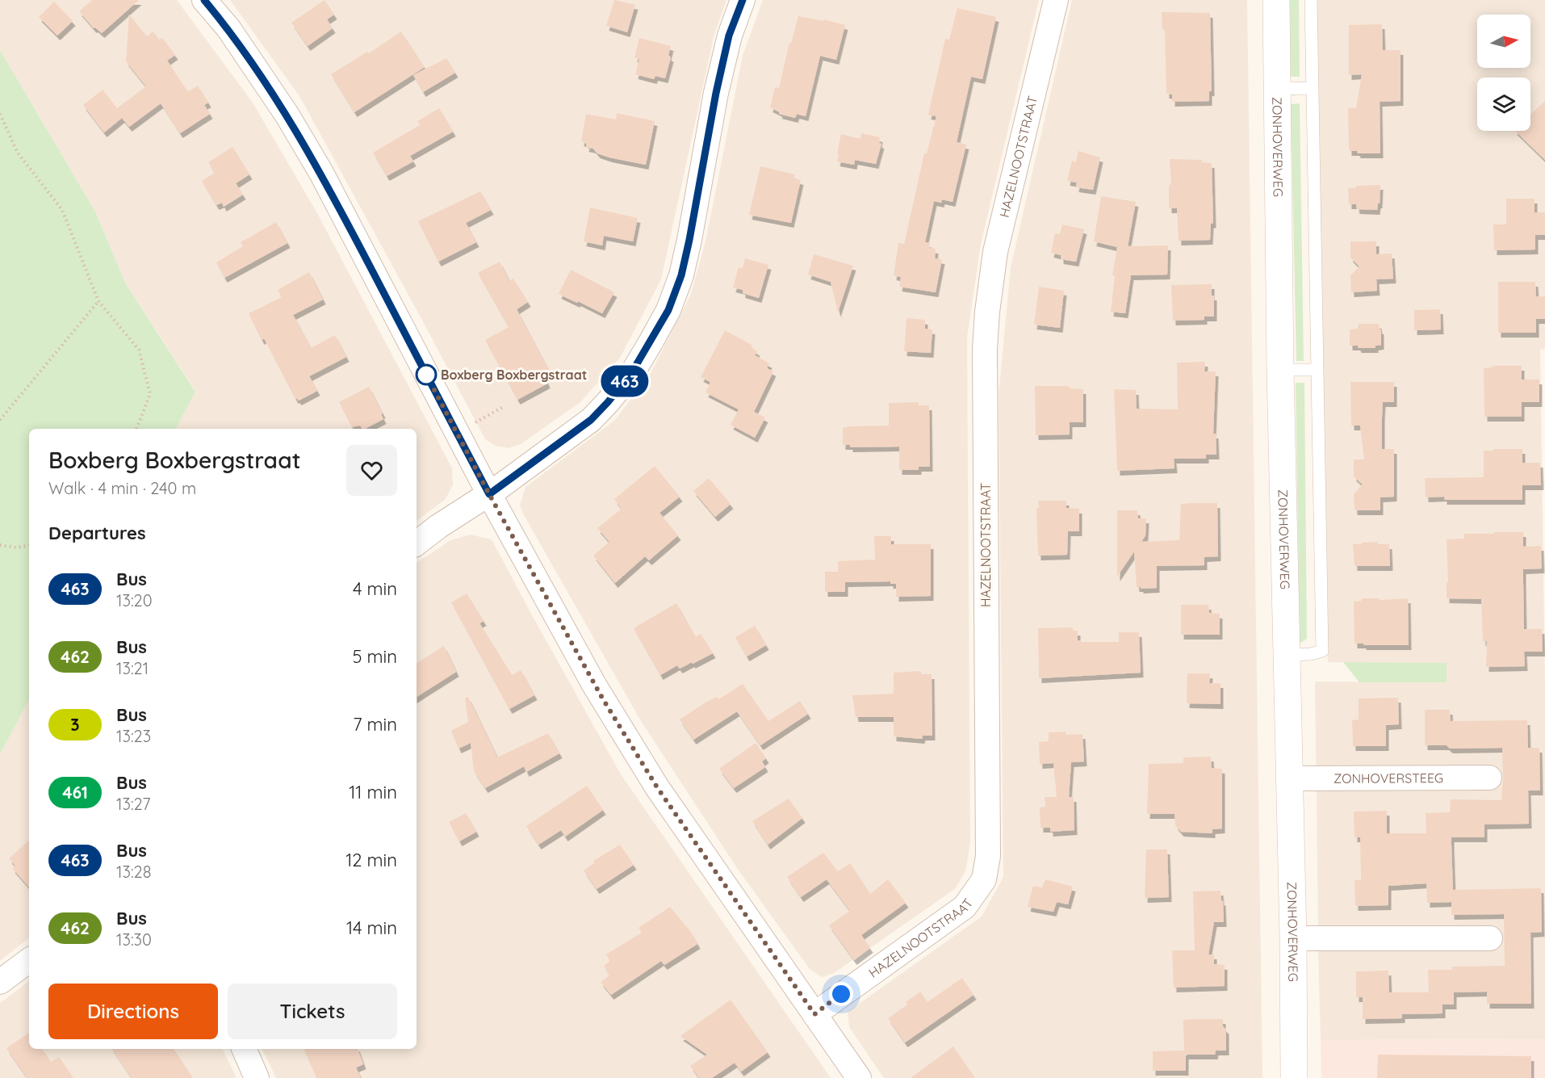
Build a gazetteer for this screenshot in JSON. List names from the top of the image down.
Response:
{
  "streets": {
    "street": ["ZONHOVERWEG", "HAZELNOOTSTRAAT", "ZONHOVERSTEEG"]
  },
  "crossings": [
    ["ZONHOVERWEG", "ZONHOVERSTEEG"]
  ],
  "places": ["Boxberg Boxbergstraat"],
  "lines": ["bus line 463"],
  "north": "right",
  "page": {
    "on_map": "463",
    "heading": [
      ["Boxberg Boxbergstraat", "Walk · 4 min · 240 m"],
      "Departures"
    ],
    "list": [
      {
        "mark": "463",
        "name": "Bus",
        "note": "13:20",
        "value": "4 min"
      },
      {
        "mark": "462",
        "name": "Bus",
        "note": "13:21",
        "value": "5 min"
      },
      {
        "mark": "3",
        "name": "Bus",
        "note": "13:23",
        "value": "7 min"
      },
      {
        "mark": "461",
        "name": "Bus",
        "note": "13:27",
        "value": "11 min"
      },
      {
        "mark": "463",
        "name": "Bus",
        "note": "13:28",
        "value": "12 min"
      },
      {
        "mark": "462",
        "name": "Bus",
        "note": "13:30",
        "value": "14 min"
      }
    ],
    "buttons": ["Directions", "Tickets"]
  }
}
